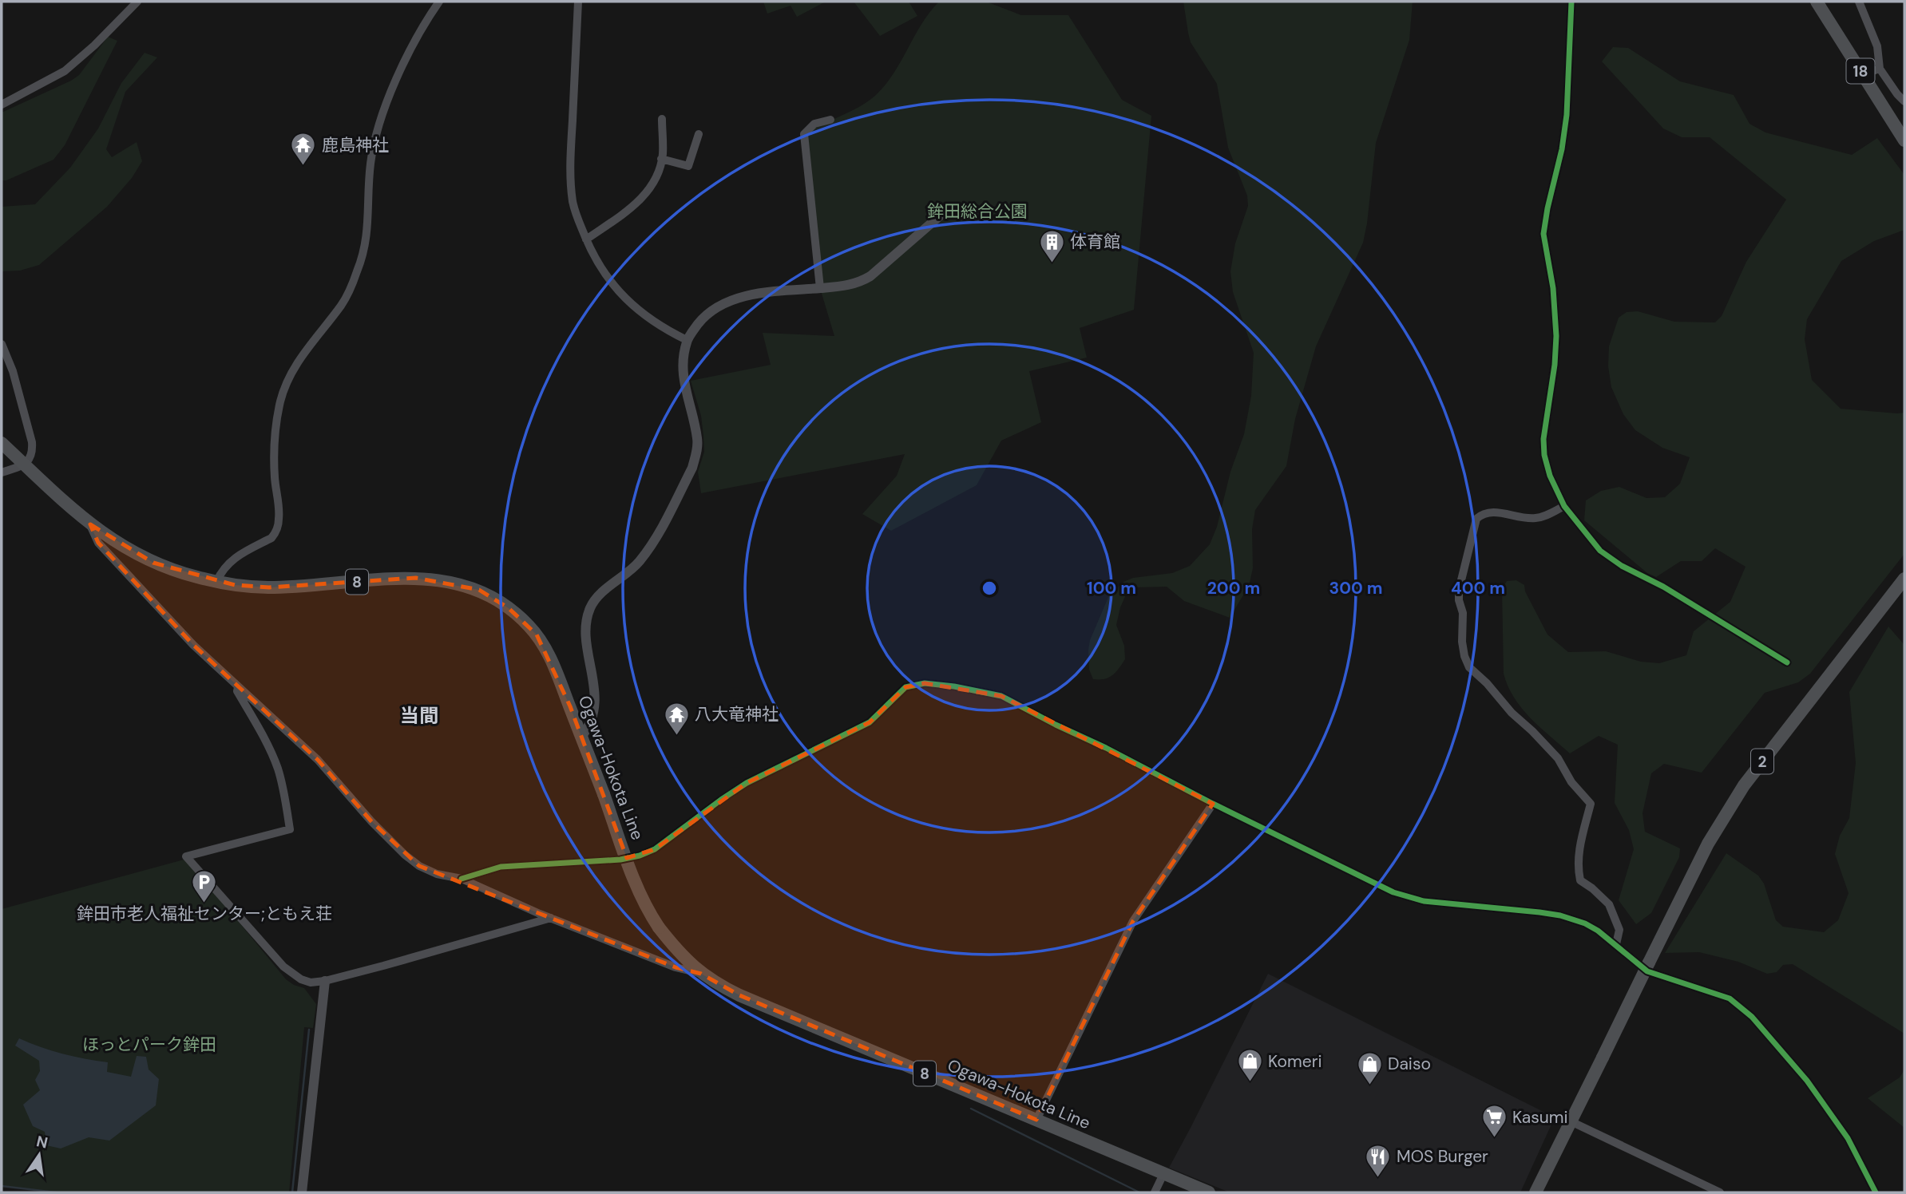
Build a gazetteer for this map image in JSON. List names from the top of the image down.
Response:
{
  "streets": {
    "main road": [
      "18",
      "8",
      "2",
      "Ogawa-Hokota Line"
    ]
  },
  "districts": ["当間"],
  "parks": ["鉾田総合公園", "ほっとパーク鉾田"],
  "places": {
    "temple": ["鹿島神社", "八大竜神社"],
    "building": ["体育館"],
    "parking": ["鉾田市老人福祉センター;ともえ荘"],
    "shop": ["Komeri", "Daiso"],
    "supermarket": ["Kasumi"],
    "restaurant": ["MOS Burger"]
  },
  "north": "top",
  "rings": [
    "100 m",
    "200 m",
    "300 m",
    "400 m"
  ]
}
